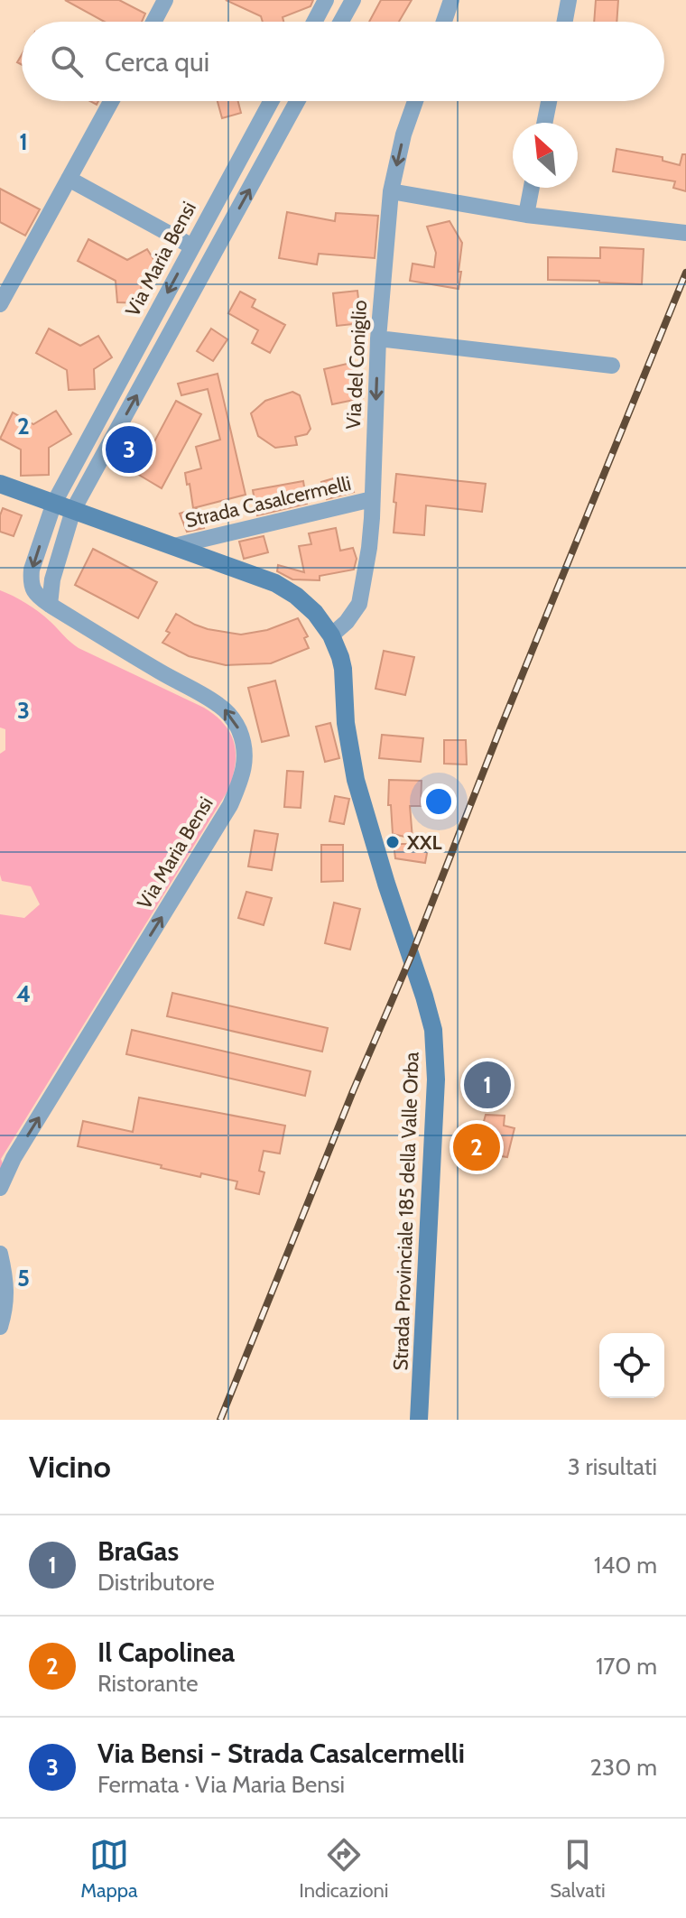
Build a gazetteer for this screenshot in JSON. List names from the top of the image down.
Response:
{
  "streets": {
    "main road": ["Strada Casalcermelli", "Strada Provinciale 185 della Valle Orba"],
    "street": ["Via Maria Bensi", "Via del Coniglio"]
  },
  "crossings": [
    ["Via Maria Bensi", "Strada Casalcermelli"],
    ["Via del Coniglio", "Strada Casalcermelli"],
    ["Strada Casalcermelli", "Strada Provinciale 185 della Valle Orba"]
  ],
  "places": ["XXL"],
  "north": "top left",
  "page": {
    "search": "Cerca qui",
    "pins": ["3", "1", "2"],
    "heading": ["Vicino", "3 risultati"],
    "list": [
      {
        "mark": "1",
        "name": "BraGas",
        "note": "Distributore",
        "value": "140 m"
      },
      {
        "mark": "2",
        "name": "Il Capolinea",
        "note": "Ristorante",
        "value": "170 m"
      },
      {
        "mark": "3",
        "name": "Via Bensi - Strada Casalcermelli",
        "note": "Fermata · Via Maria Bensi",
        "value": "230 m"
      }
    ],
    "nav": ["Mappa", "Indicazioni", "Salvati"]
  },
  "grid": {
    "rows": [
      "1",
      "2",
      "3",
      "4",
      "5"
    ]
  }
}
